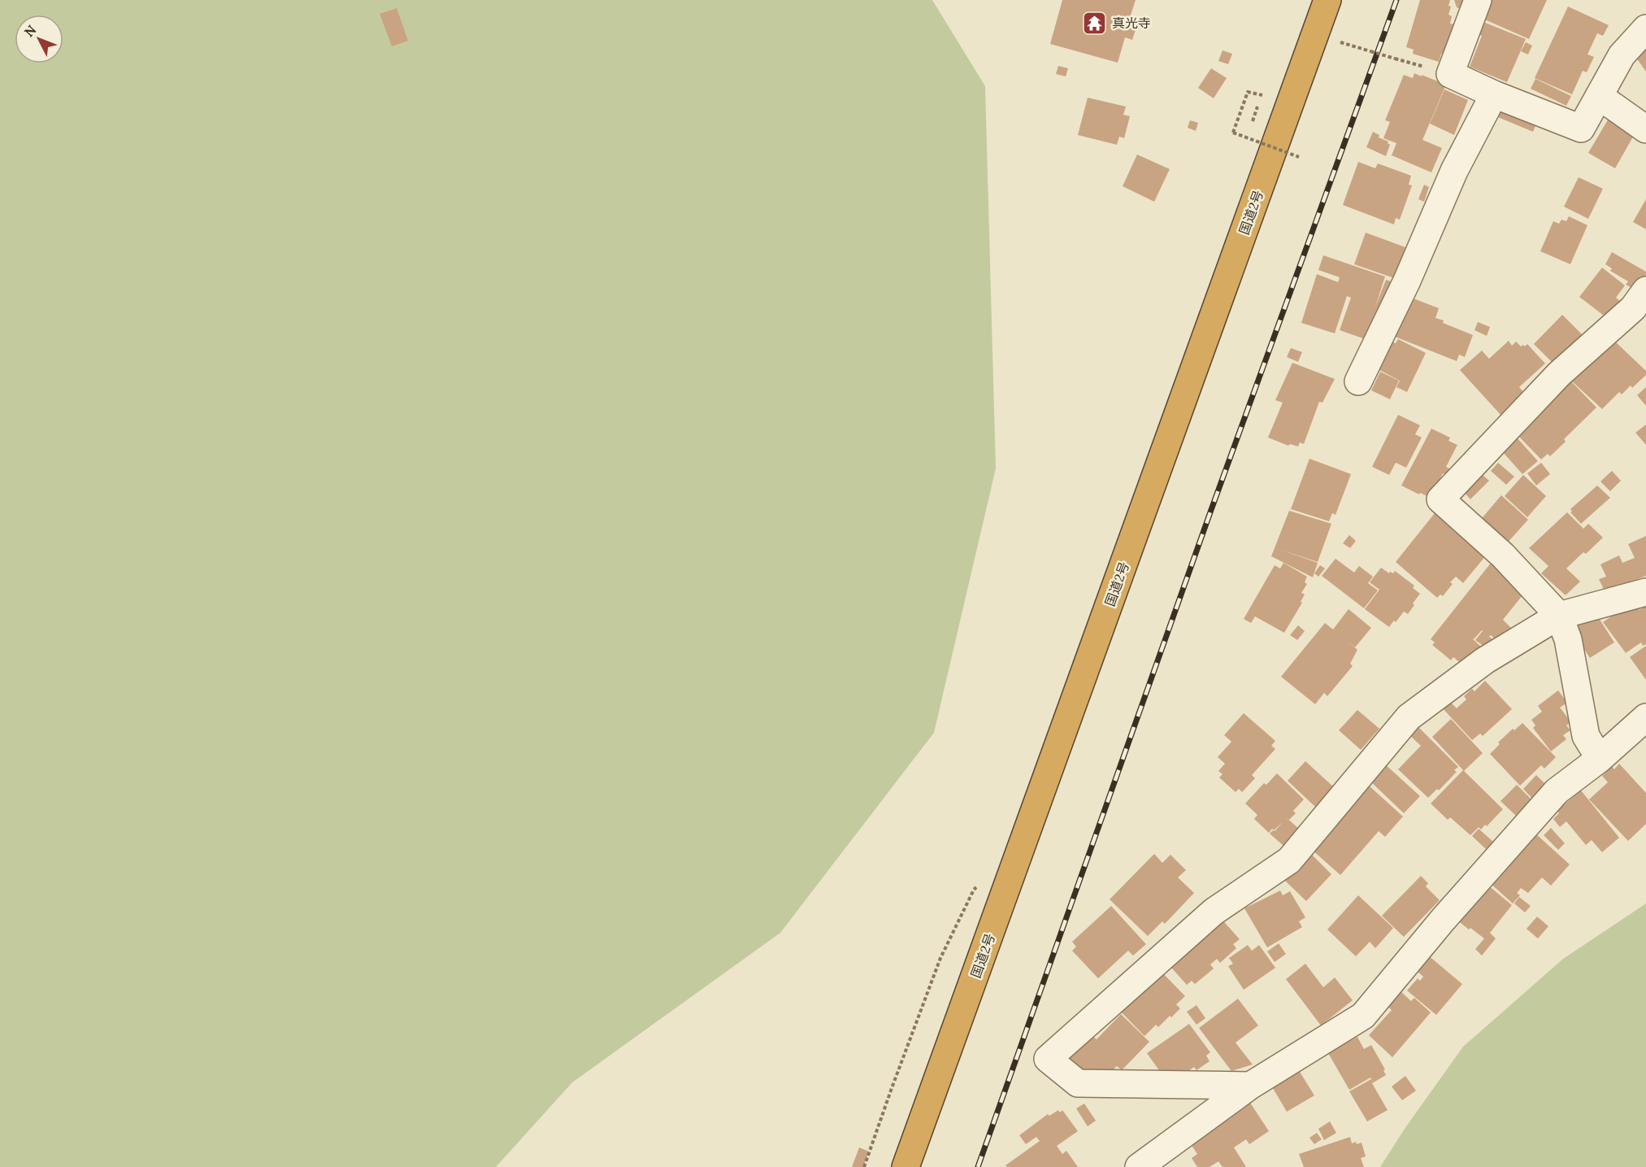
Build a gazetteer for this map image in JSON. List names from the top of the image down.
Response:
{
  "streets": {
    "highway": ["国道2号"]
  },
  "places": {
    "temple": ["真光寺"]
  },
  "north": "top left"
}
